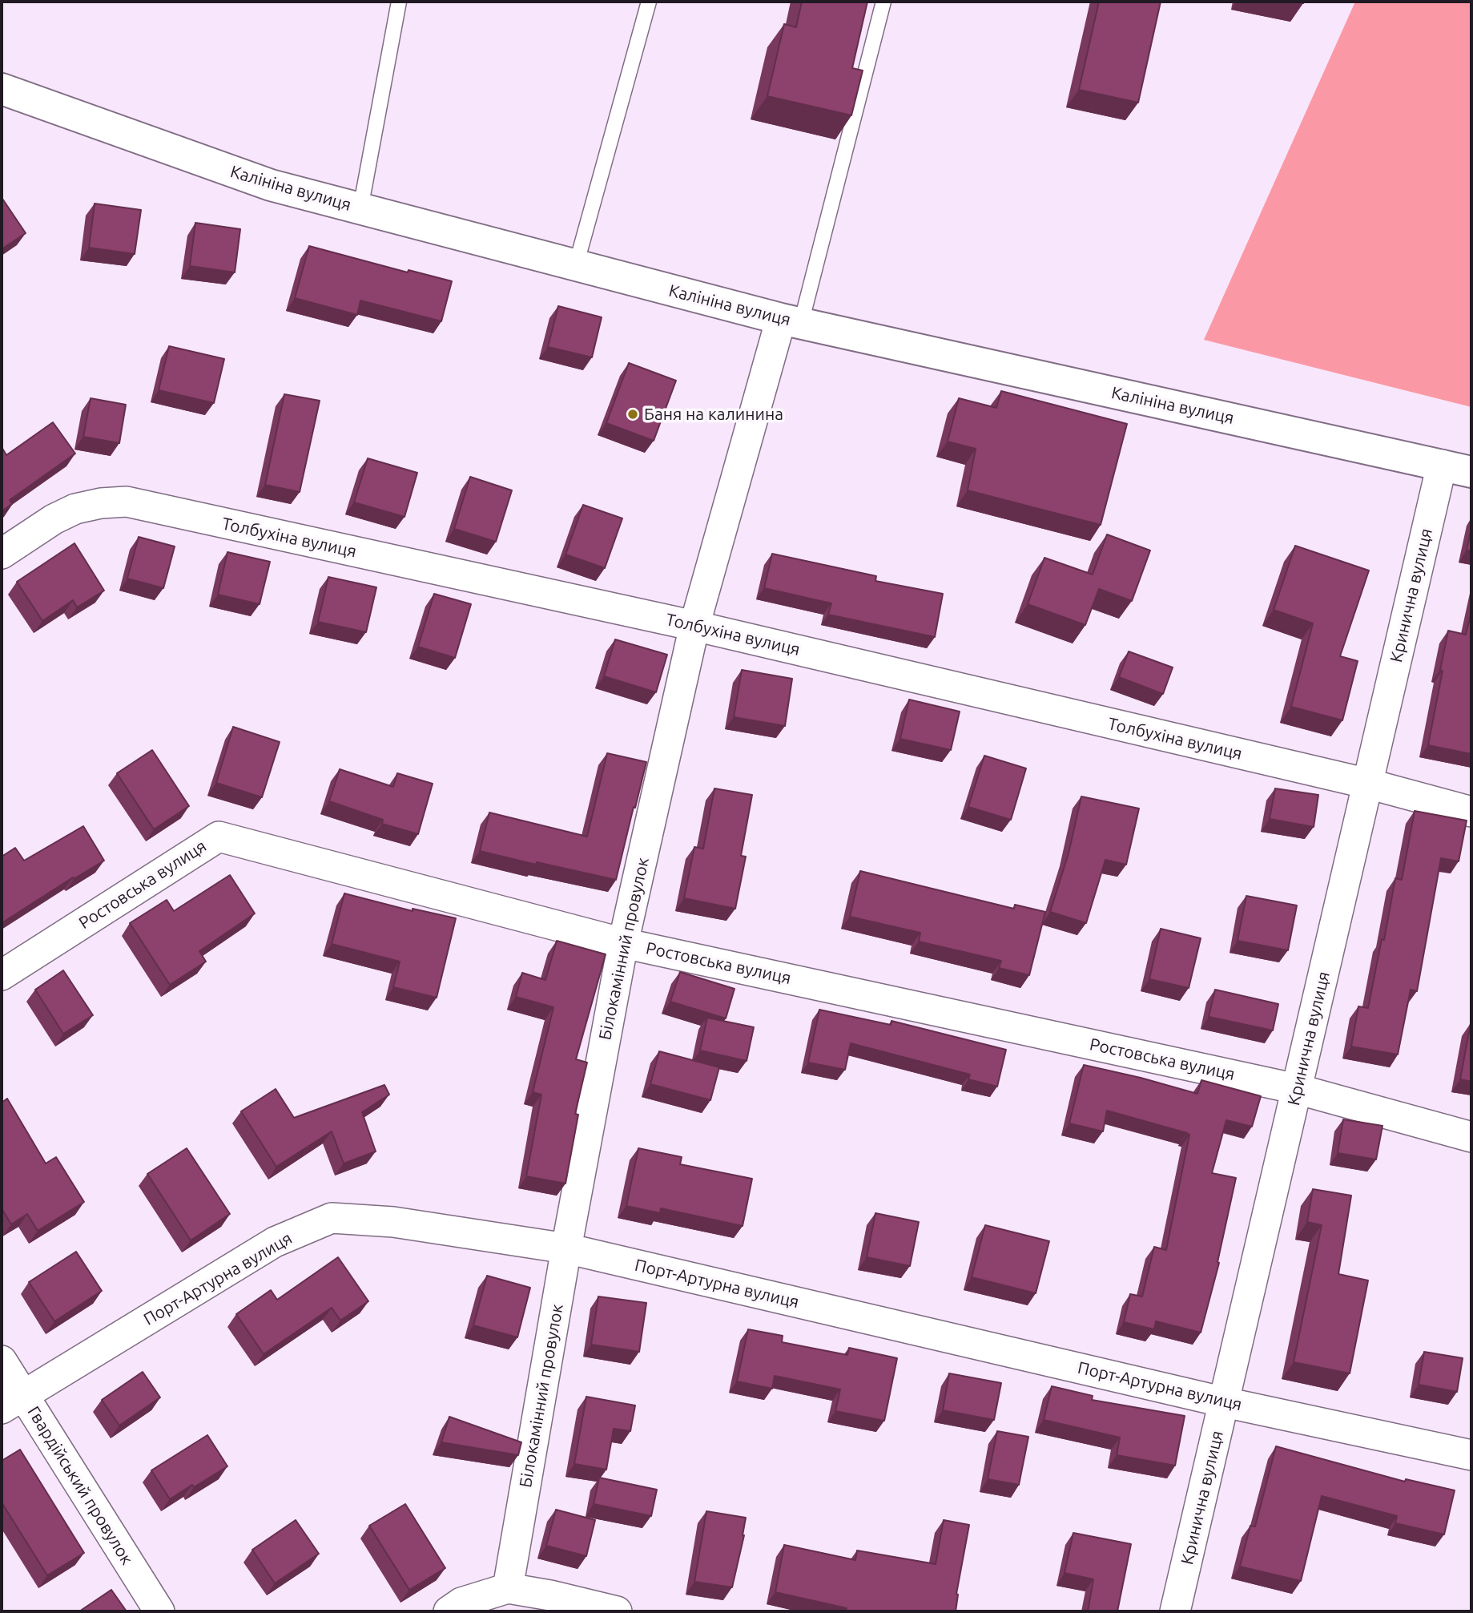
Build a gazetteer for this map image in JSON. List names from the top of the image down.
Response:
{
  "streets": {
    "street": [
      "Калініна вулиця",
      "Толбухіна вулиця",
      "Кринична вулиця",
      "Ростовська вулиця",
      "Білокамінний провулок",
      "Порт-Артурна вулиця",
      "Гвардійський провулок"
    ]
  },
  "crossings": [
    ["Калініна вулиця", "Кринична вулиця"],
    ["Калініна вулиця", "Білокамінний провулок"],
    ["Толбухіна вулиця", "Кринична вулиця"],
    ["Толбухіна вулиця", "Білокамінний провулок"],
    ["Кринична вулиця", "Ростовська вулиця"],
    ["Кринична вулиця", "Порт-Артурна вулиця"],
    ["Ростовська вулиця", "Білокамінний провулок"],
    ["Білокамінний провулок", "Порт-Артурна вулиця"],
    ["Порт-Артурна вулиця", "Гвардійський провулок"]
  ],
  "places": ["Баня на калинина"]
}
